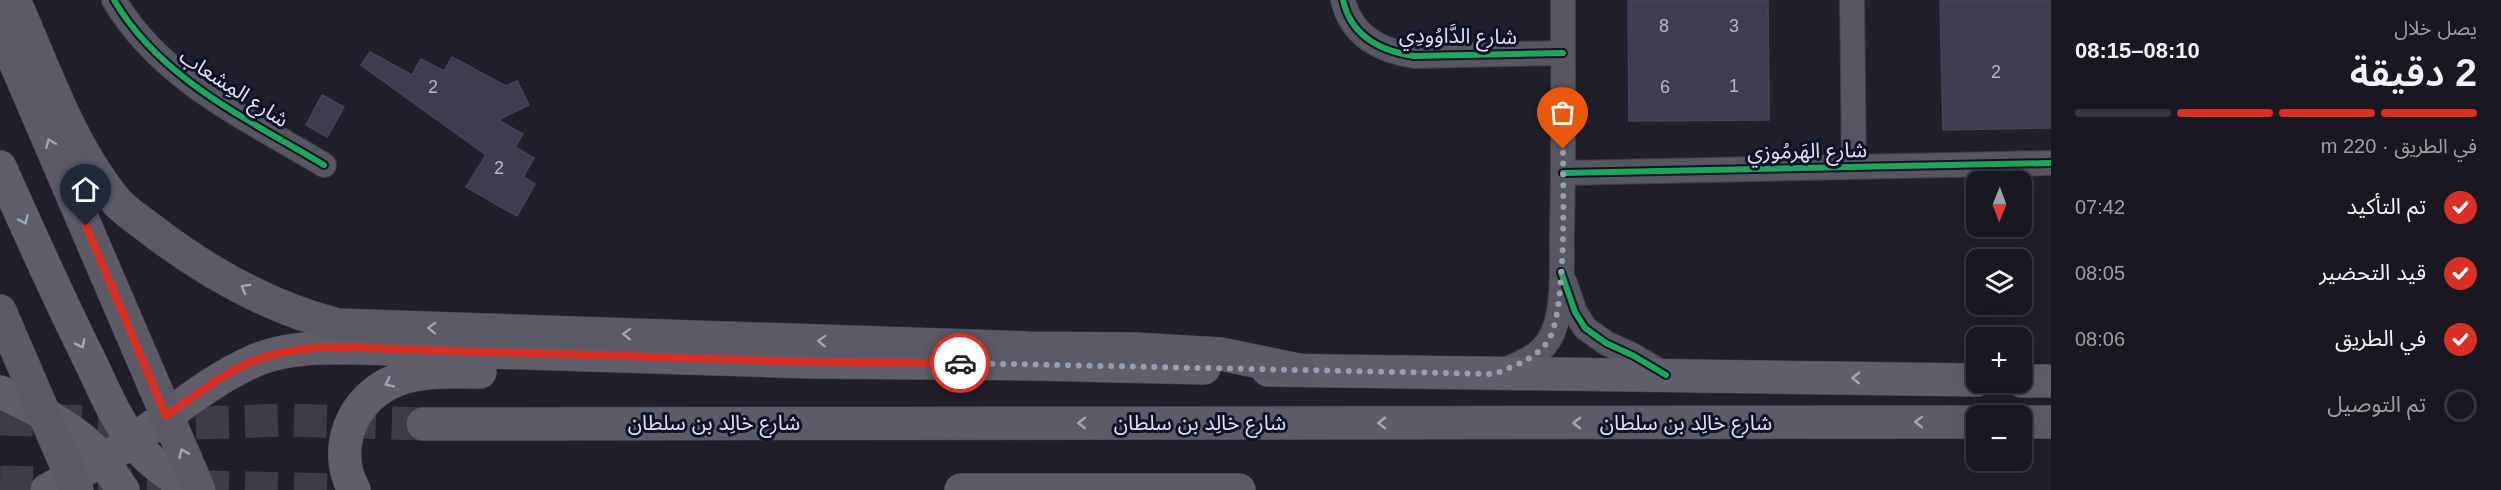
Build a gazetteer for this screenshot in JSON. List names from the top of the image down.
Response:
{
  "streets": {
    "main road": ["شارع خالِد بن سلطان"],
    "street": ["شارع الدَّاوُودِي", "شارع المِشعاب", "شارع الهَرمُوزي"]
  },
  "house_numbers": [
    "8",
    "3",
    "2",
    "1",
    "2",
    "6",
    "2"
  ],
  "north": "bottom",
  "page": {
    "heading": ["2 دقيقة", "يصل خلال", "08:10–08:15"],
    "bar": "في الطريق · 220 m",
    "map_buttons": ["+", "−"],
    "list": [
      ["تم التأكيد", "07:42"],
      ["قيد التحضير", "08:05"],
      ["في الطريق", "08:06"],
      "تم التوصيل"
    ]
  }
}
